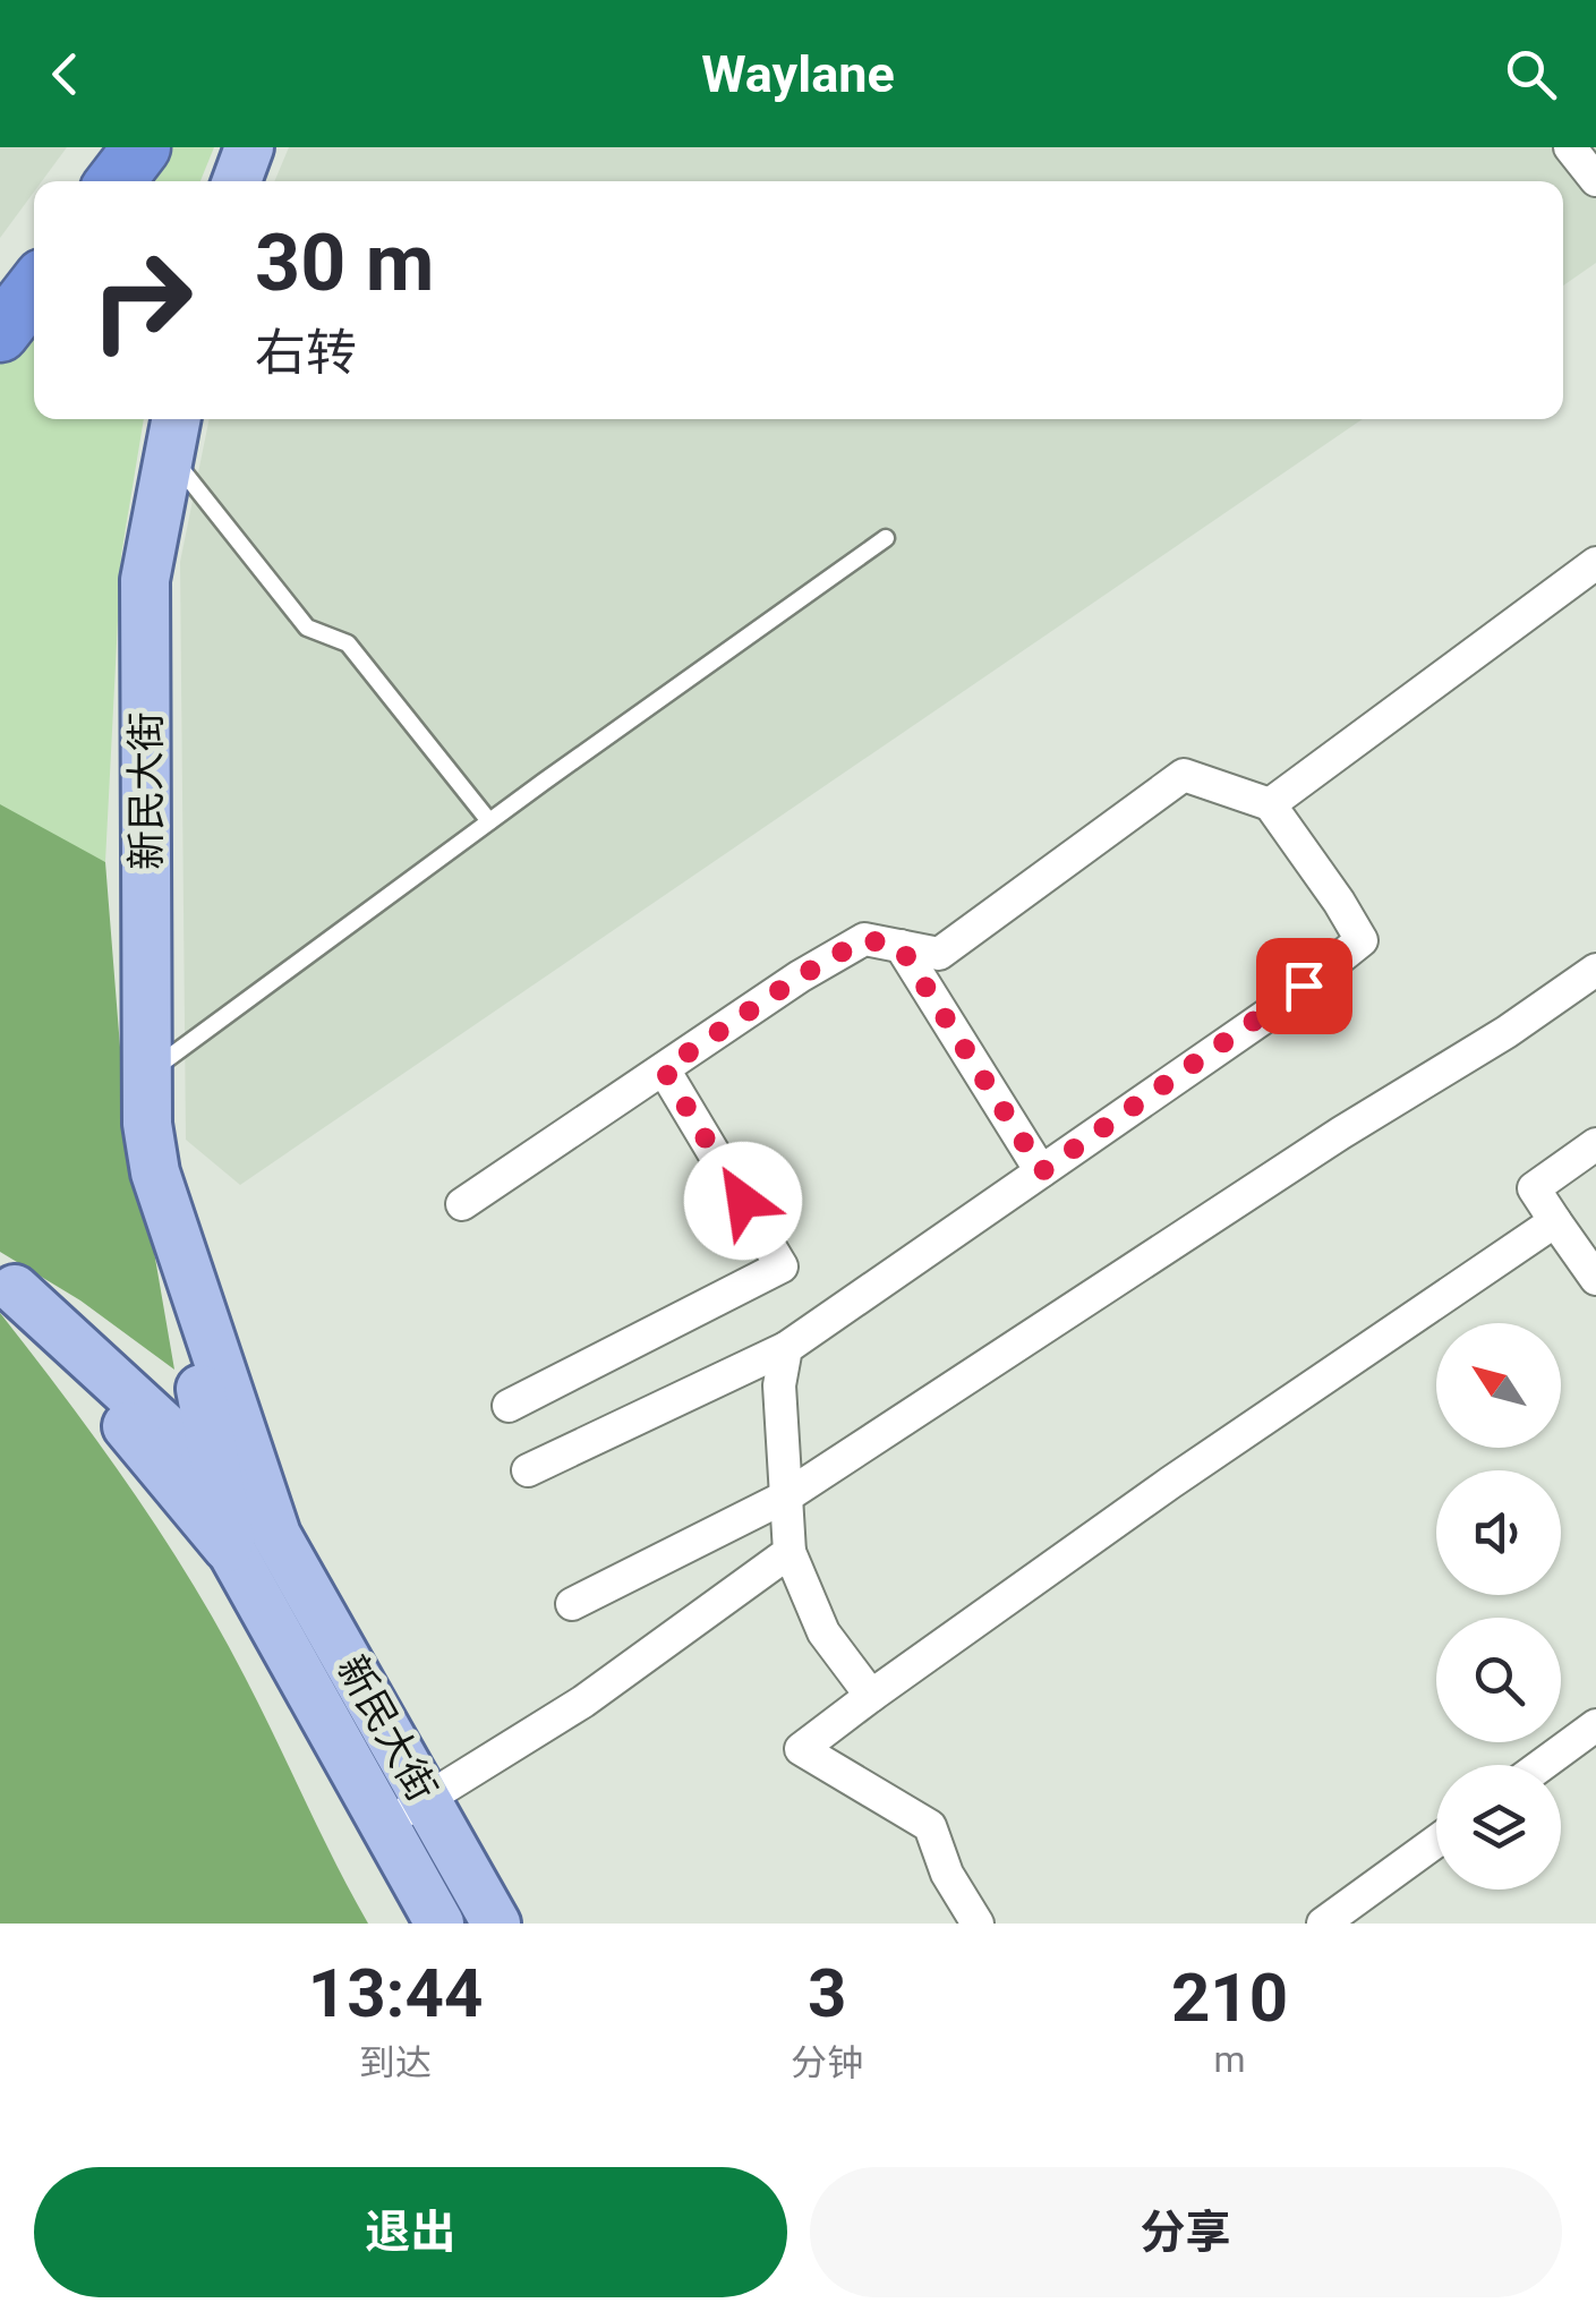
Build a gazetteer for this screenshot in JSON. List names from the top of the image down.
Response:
{
  "streets": {
    "main road": ["新民大街"]
  },
  "north": "top left",
  "page": {
    "header": "Waylane",
    "turn": ["30 m", "右转"],
    "eta": [
      "13:44",
      "到达",
      "3",
      "分钟",
      "210",
      "m"
    ],
    "buttons": ["退出", "分享"]
  }
}
